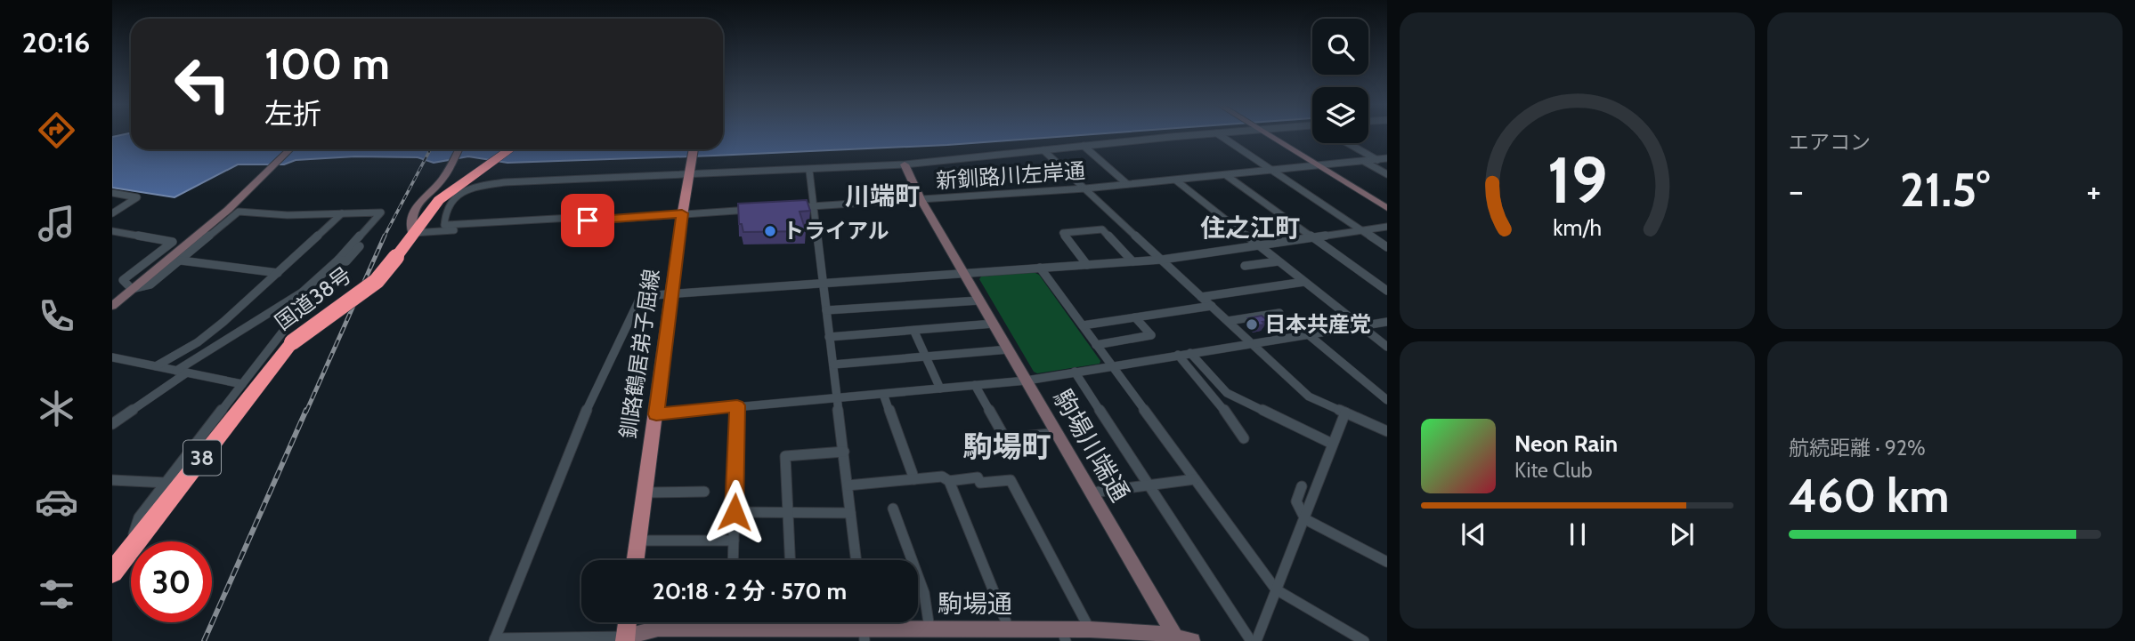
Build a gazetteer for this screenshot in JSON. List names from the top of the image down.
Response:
{
  "streets": {
    "highway": ["国道38号", "38"],
    "main road": ["釧路鶴居弟子屈線"],
    "street": ["新釧路川左岸通", "駒場川端通", "駒場通"]
  },
  "crossings": [
    ["新釧路川左岸通", "駒場川端通"],
    ["駒場川端通", "駒場通"]
  ],
  "districts": ["川端町", "住之江町", "駒場町"],
  "places": ["トライアル", "日本共産党"],
  "page": {
    "tabs": "20:16",
    "tile": [
      "エアコン",
      ["航続距離 · 92%", "460 km"]
    ],
    "turn": ["100 m", "左折"],
    "heat": ["−", "21.5°", "+"],
    "song": ["Neon Rain", "Kite Club"],
    "limit": "30",
    "trip": "20:18 · 2 分 · 570 m",
    "gauge": ["19", "km/h"]
  }
}
